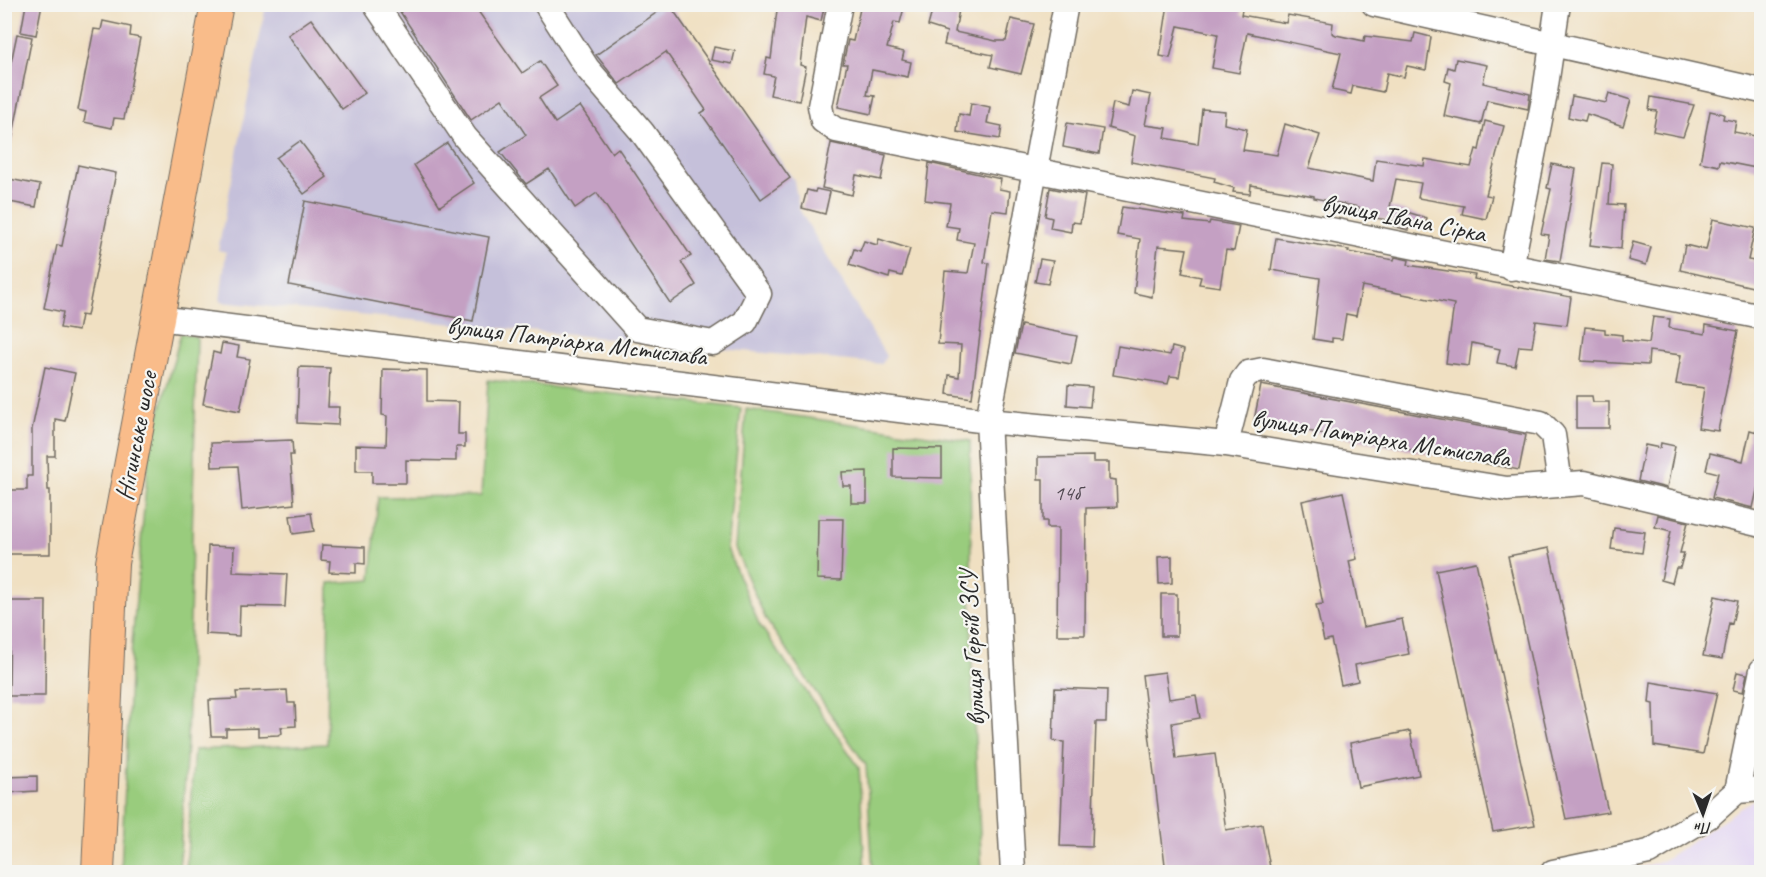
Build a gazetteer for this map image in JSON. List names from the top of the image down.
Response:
{
  "streets": {
    "main road": ["Нігинське шосе"],
    "street": ["вулиця Івана Сірка", "вулиця Патріарха Мстислава", "вулиця Героїв ЗСУ"]
  },
  "crossings": [
    ["вулиця Патріарха Мстислава", "Нігинське шосе"],
    ["вулиця Патріарха Мстислава", "вулиця Героїв ЗСУ"]
  ],
  "house_numbers": ["14б"],
  "north": "bottom"
}
